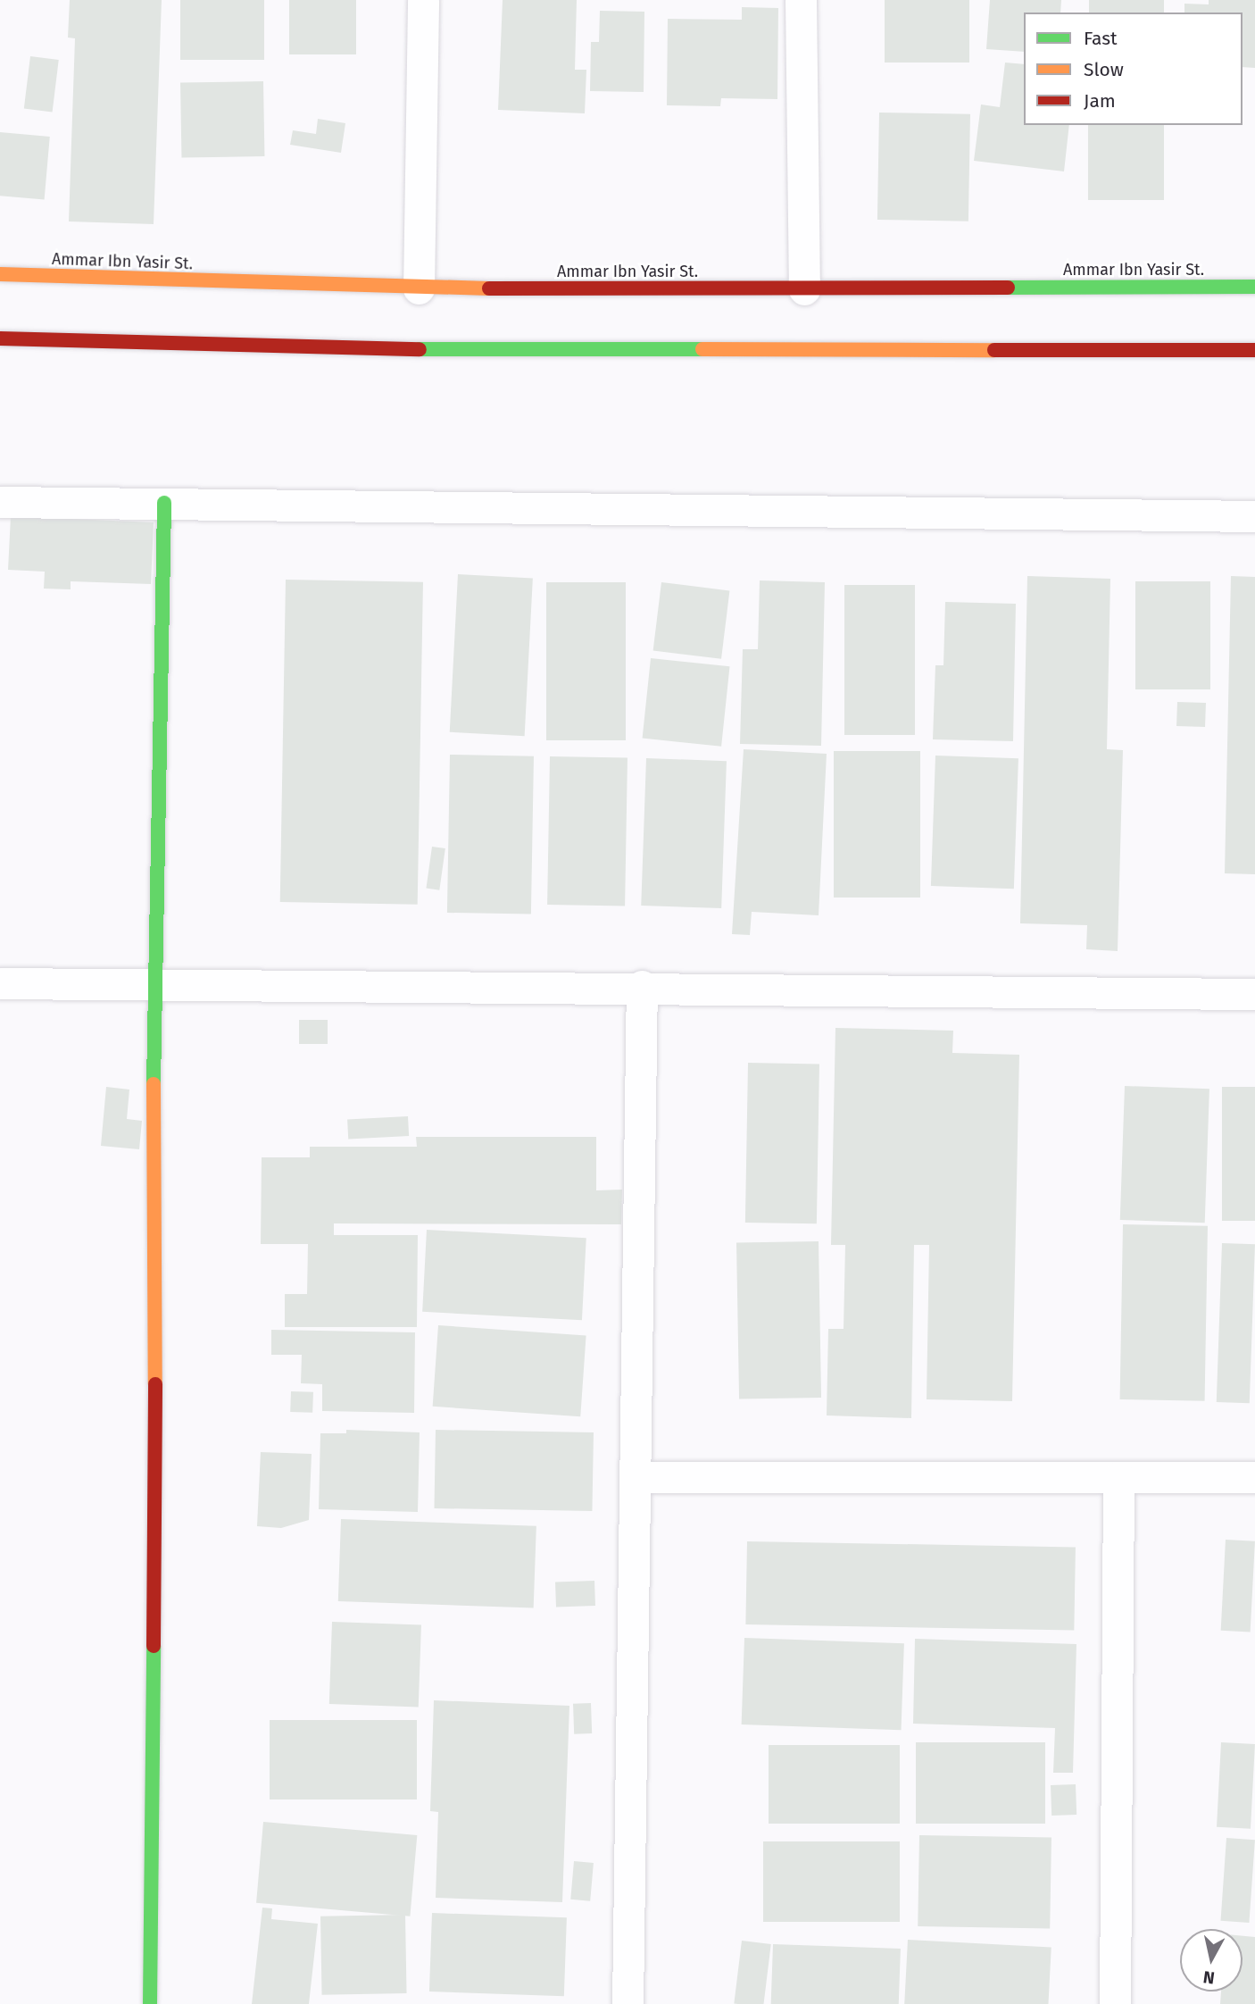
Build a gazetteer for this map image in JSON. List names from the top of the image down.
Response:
{
  "streets": {
    "street": ["Ammar Ibn Yasir St."]
  },
  "legend": ["Fast", "Slow", "Jam"],
  "north": "bottom"
}
